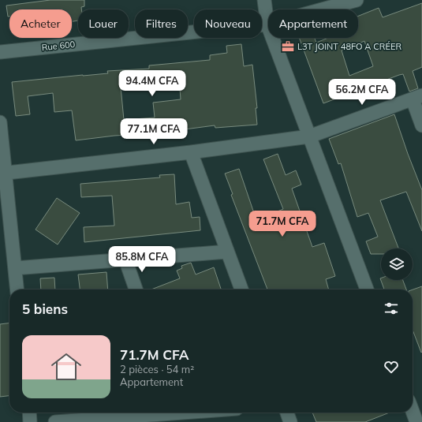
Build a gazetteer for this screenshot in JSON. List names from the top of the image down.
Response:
{
  "streets": {
    "street": ["Rue 600"]
  },
  "places": {
    "office": ["L3T JOINT 48FO A CRÉER"]
  },
  "page": {
    "chip": [
      "Acheter",
      "Louer",
      "Filtres",
      "Nouveau",
      "Appartement"
    ],
    "price": [
      "94.4M CFA",
      "56.2M CFA",
      "77.1M CFA",
      "71.7M CFA",
      "85.8M CFA"
    ],
    "heading": "5 biens",
    "list": [
      {
        "name": "71.7M CFA",
        "note": "2 pièces · 54 m² · Appartement"
      }
    ]
  }
}
